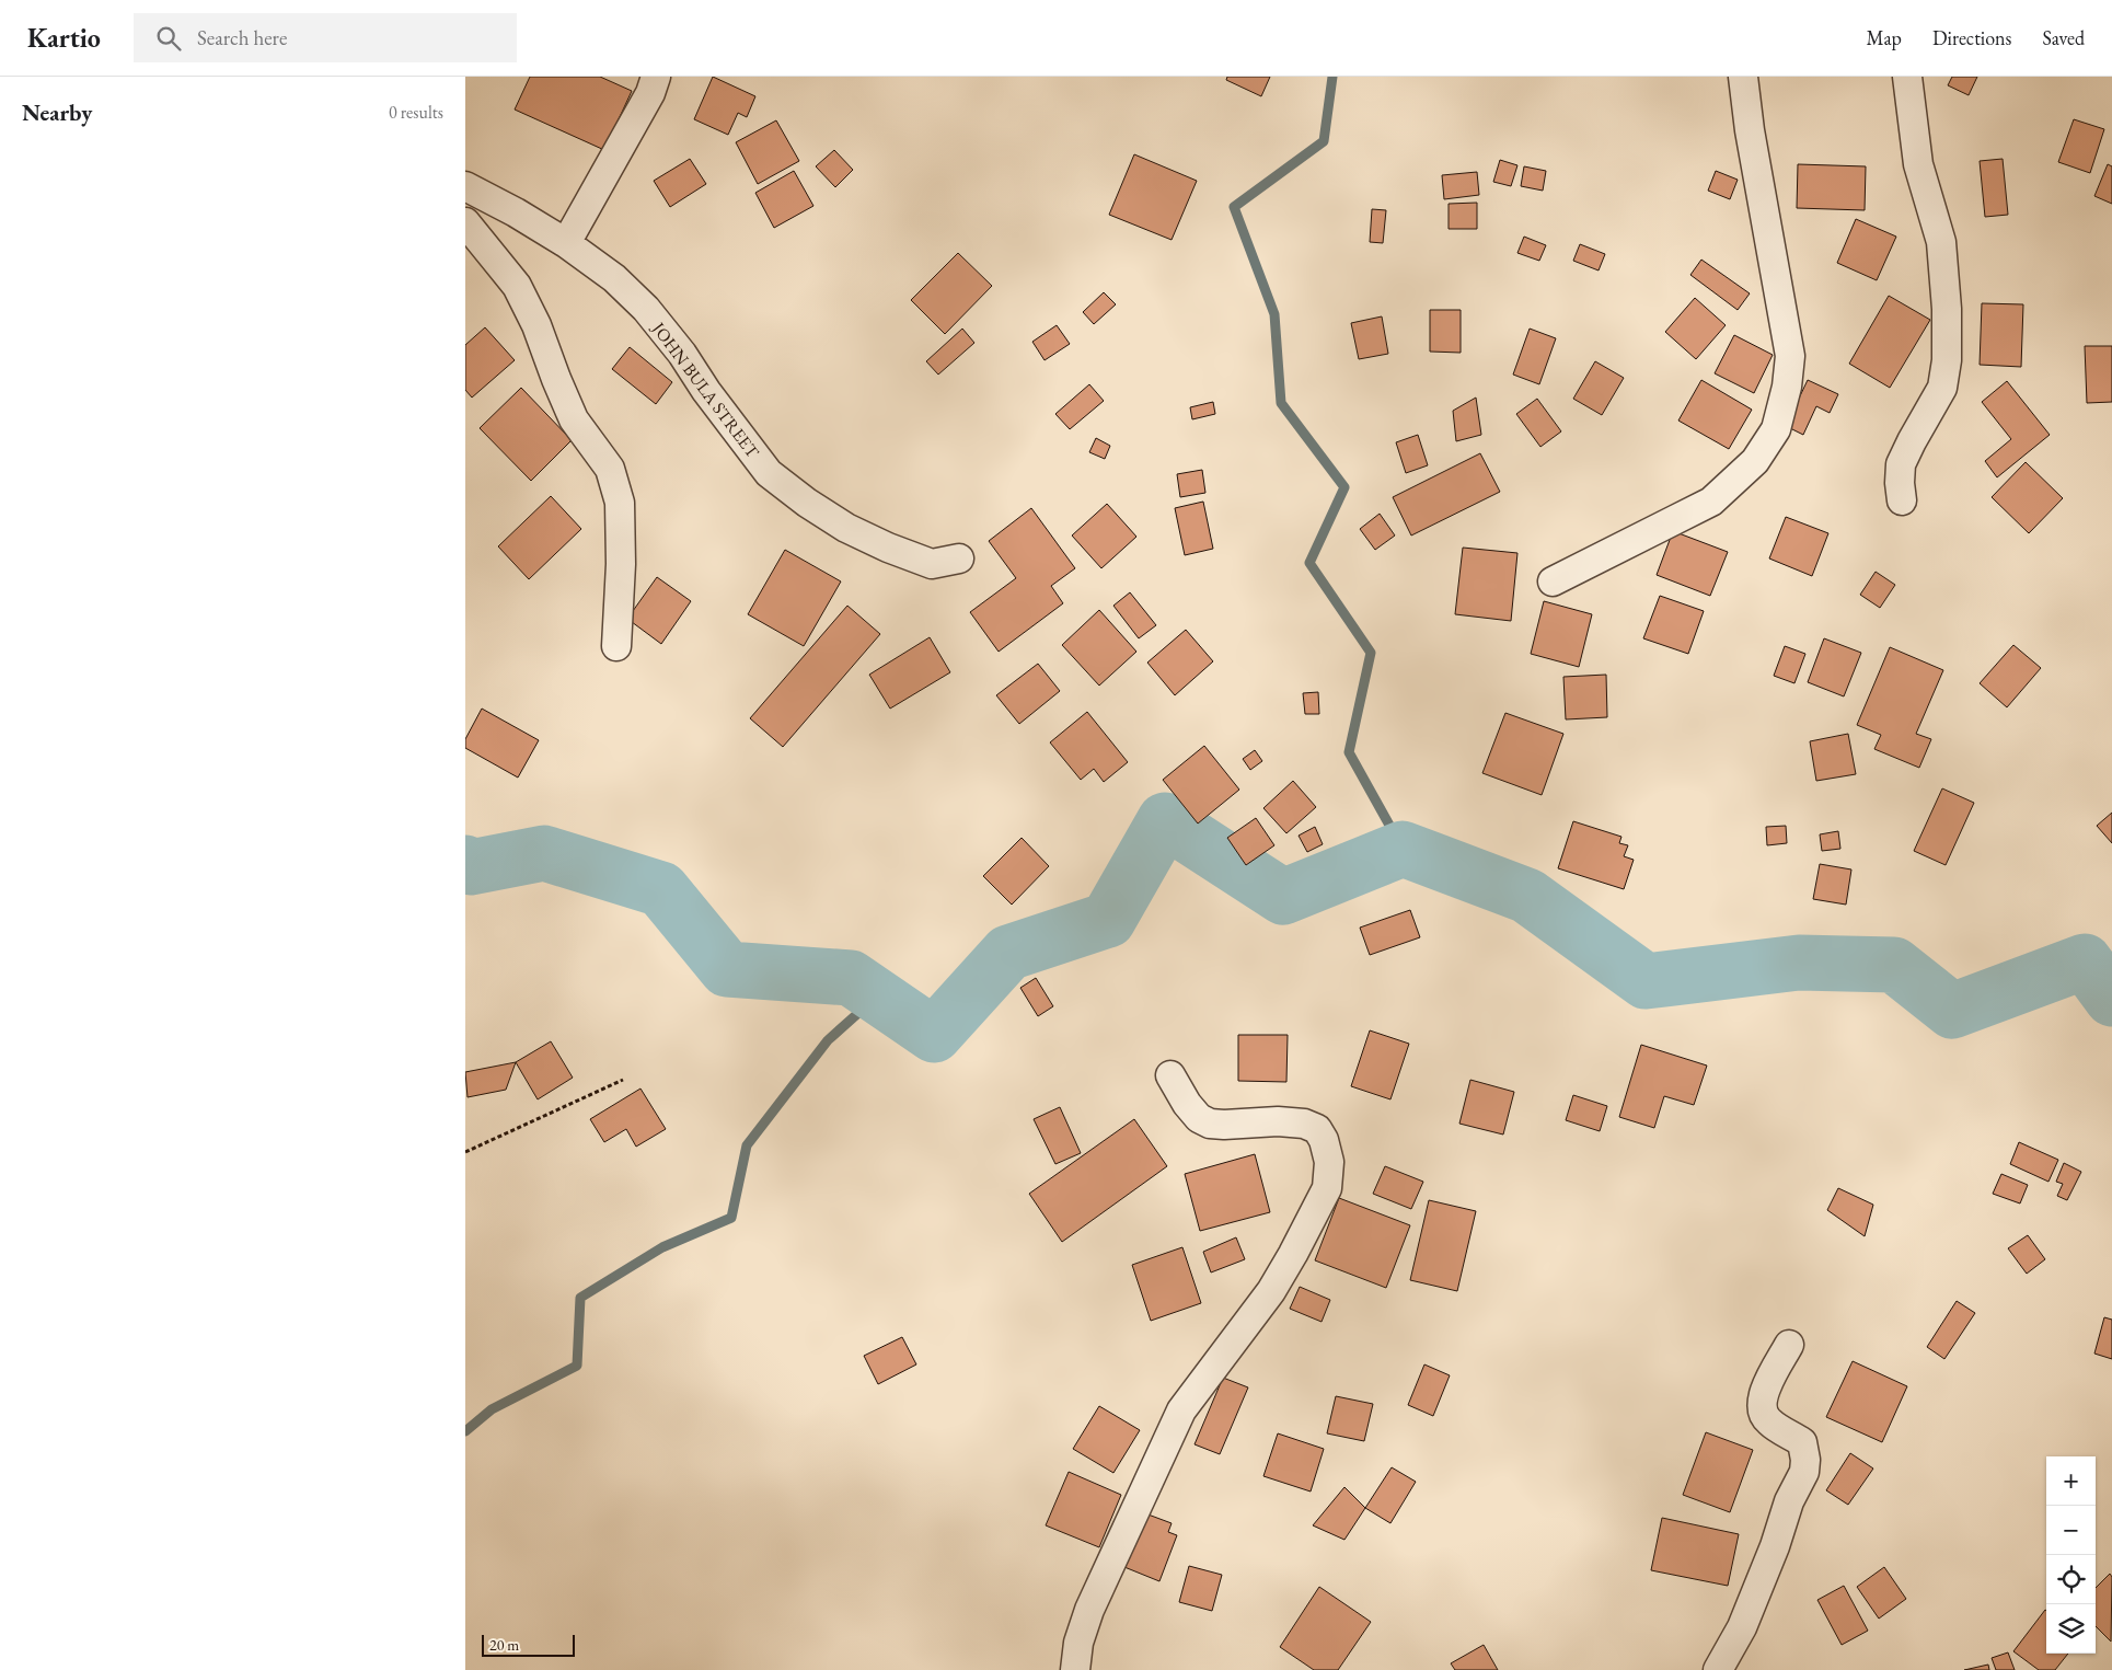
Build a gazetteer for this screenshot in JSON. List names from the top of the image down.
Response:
{
  "streets": {
    "street": ["JOHN BULA STREET"]
  },
  "scale_bar": "20 m",
  "page": {
    "header": "Kartio",
    "search": "Search here",
    "nav": ["Map", "Directions", "Saved"],
    "heading": ["Nearby", "0 results"],
    "map_buttons": ["+", "−"],
    "scale": "20 m"
  }
}
